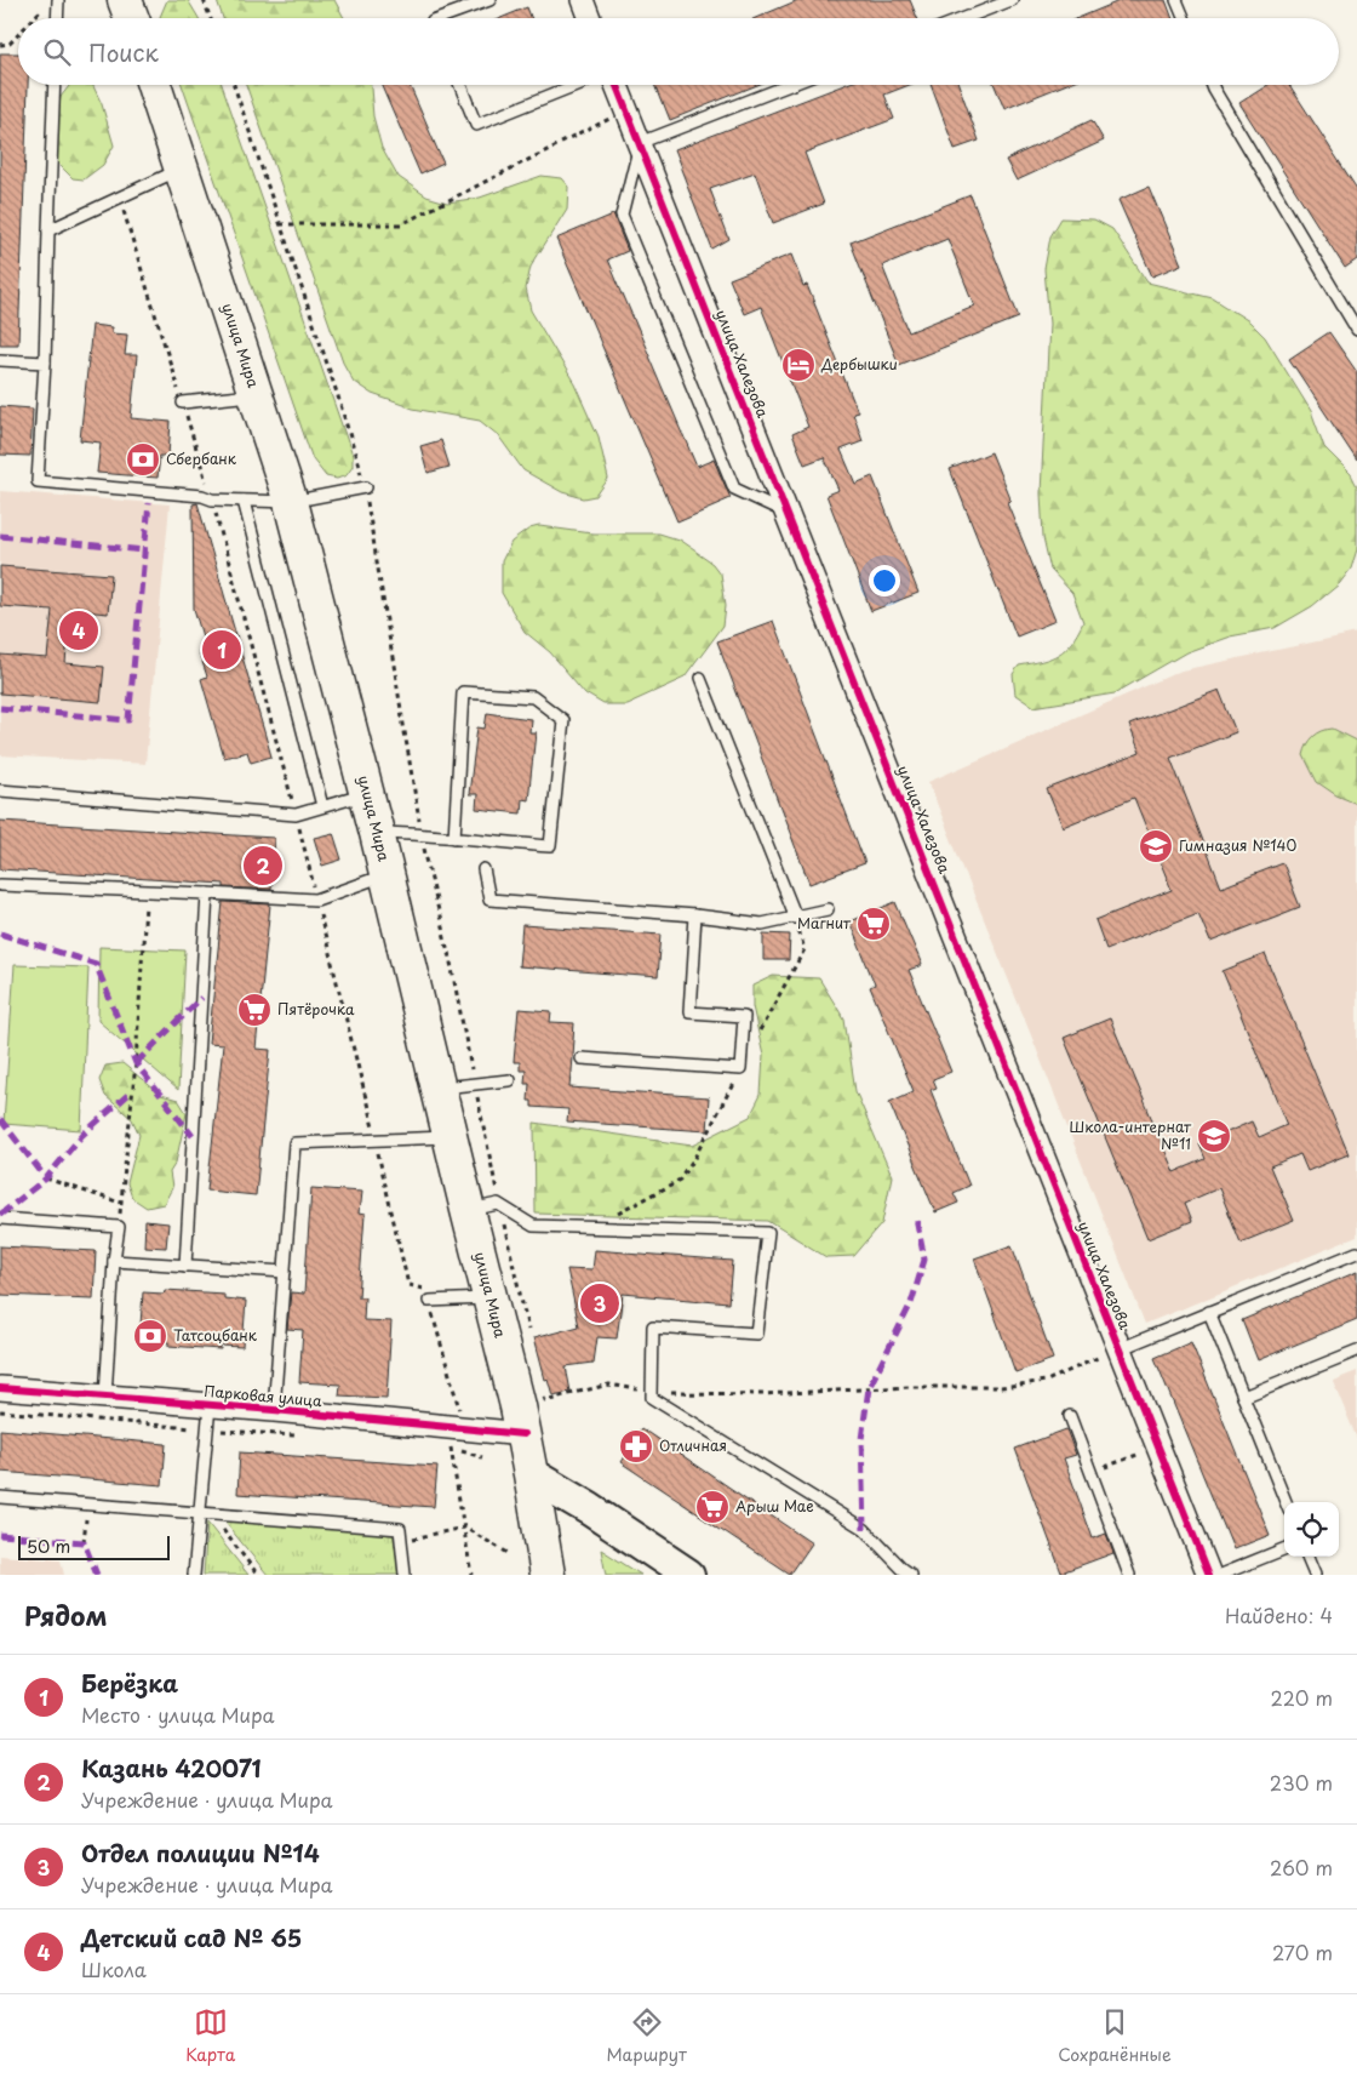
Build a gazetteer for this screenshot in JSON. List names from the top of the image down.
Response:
{
  "streets": {
    "main road": ["улица Мира"],
    "street": ["улица Халезова", "Парковая улица"]
  },
  "crossings": [
    ["улица Мира", "Парковая улица"]
  ],
  "places": {
    "hotel": ["Дербышки"],
    "bank": ["Сбербанк", "Татсоцбанк"],
    "school or university": ["Гимназия №140", "Школа-интернат №11"],
    "supermarket": ["Магнит", "Пятёрочка", "Арыш Мае"],
    "pharmacy": ["Отличная"]
  },
  "scale_bar": "50 m",
  "page": {
    "search": "Поиск",
    "pins": [
      "4",
      "1",
      "2",
      "3"
    ],
    "scale": "50 m",
    "heading": ["Рядом", "Найдено: 4"],
    "list": [
      {
        "mark": "1",
        "name": "Берёзка",
        "note": "Место · улица Мира",
        "value": "220 m"
      },
      {
        "mark": "2",
        "name": "Казань 420071",
        "note": "Учреждение · улица Мира",
        "value": "230 m"
      },
      {
        "mark": "3",
        "name": "Отдел полиции №14",
        "note": "Учреждение · улица Мира",
        "value": "260 m"
      },
      {
        "mark": "4",
        "name": "Детский сад № 65",
        "note": "Школа",
        "value": "270 m"
      }
    ],
    "nav": ["Карта", "Маршрут", "Сохранённые"]
  }
}
